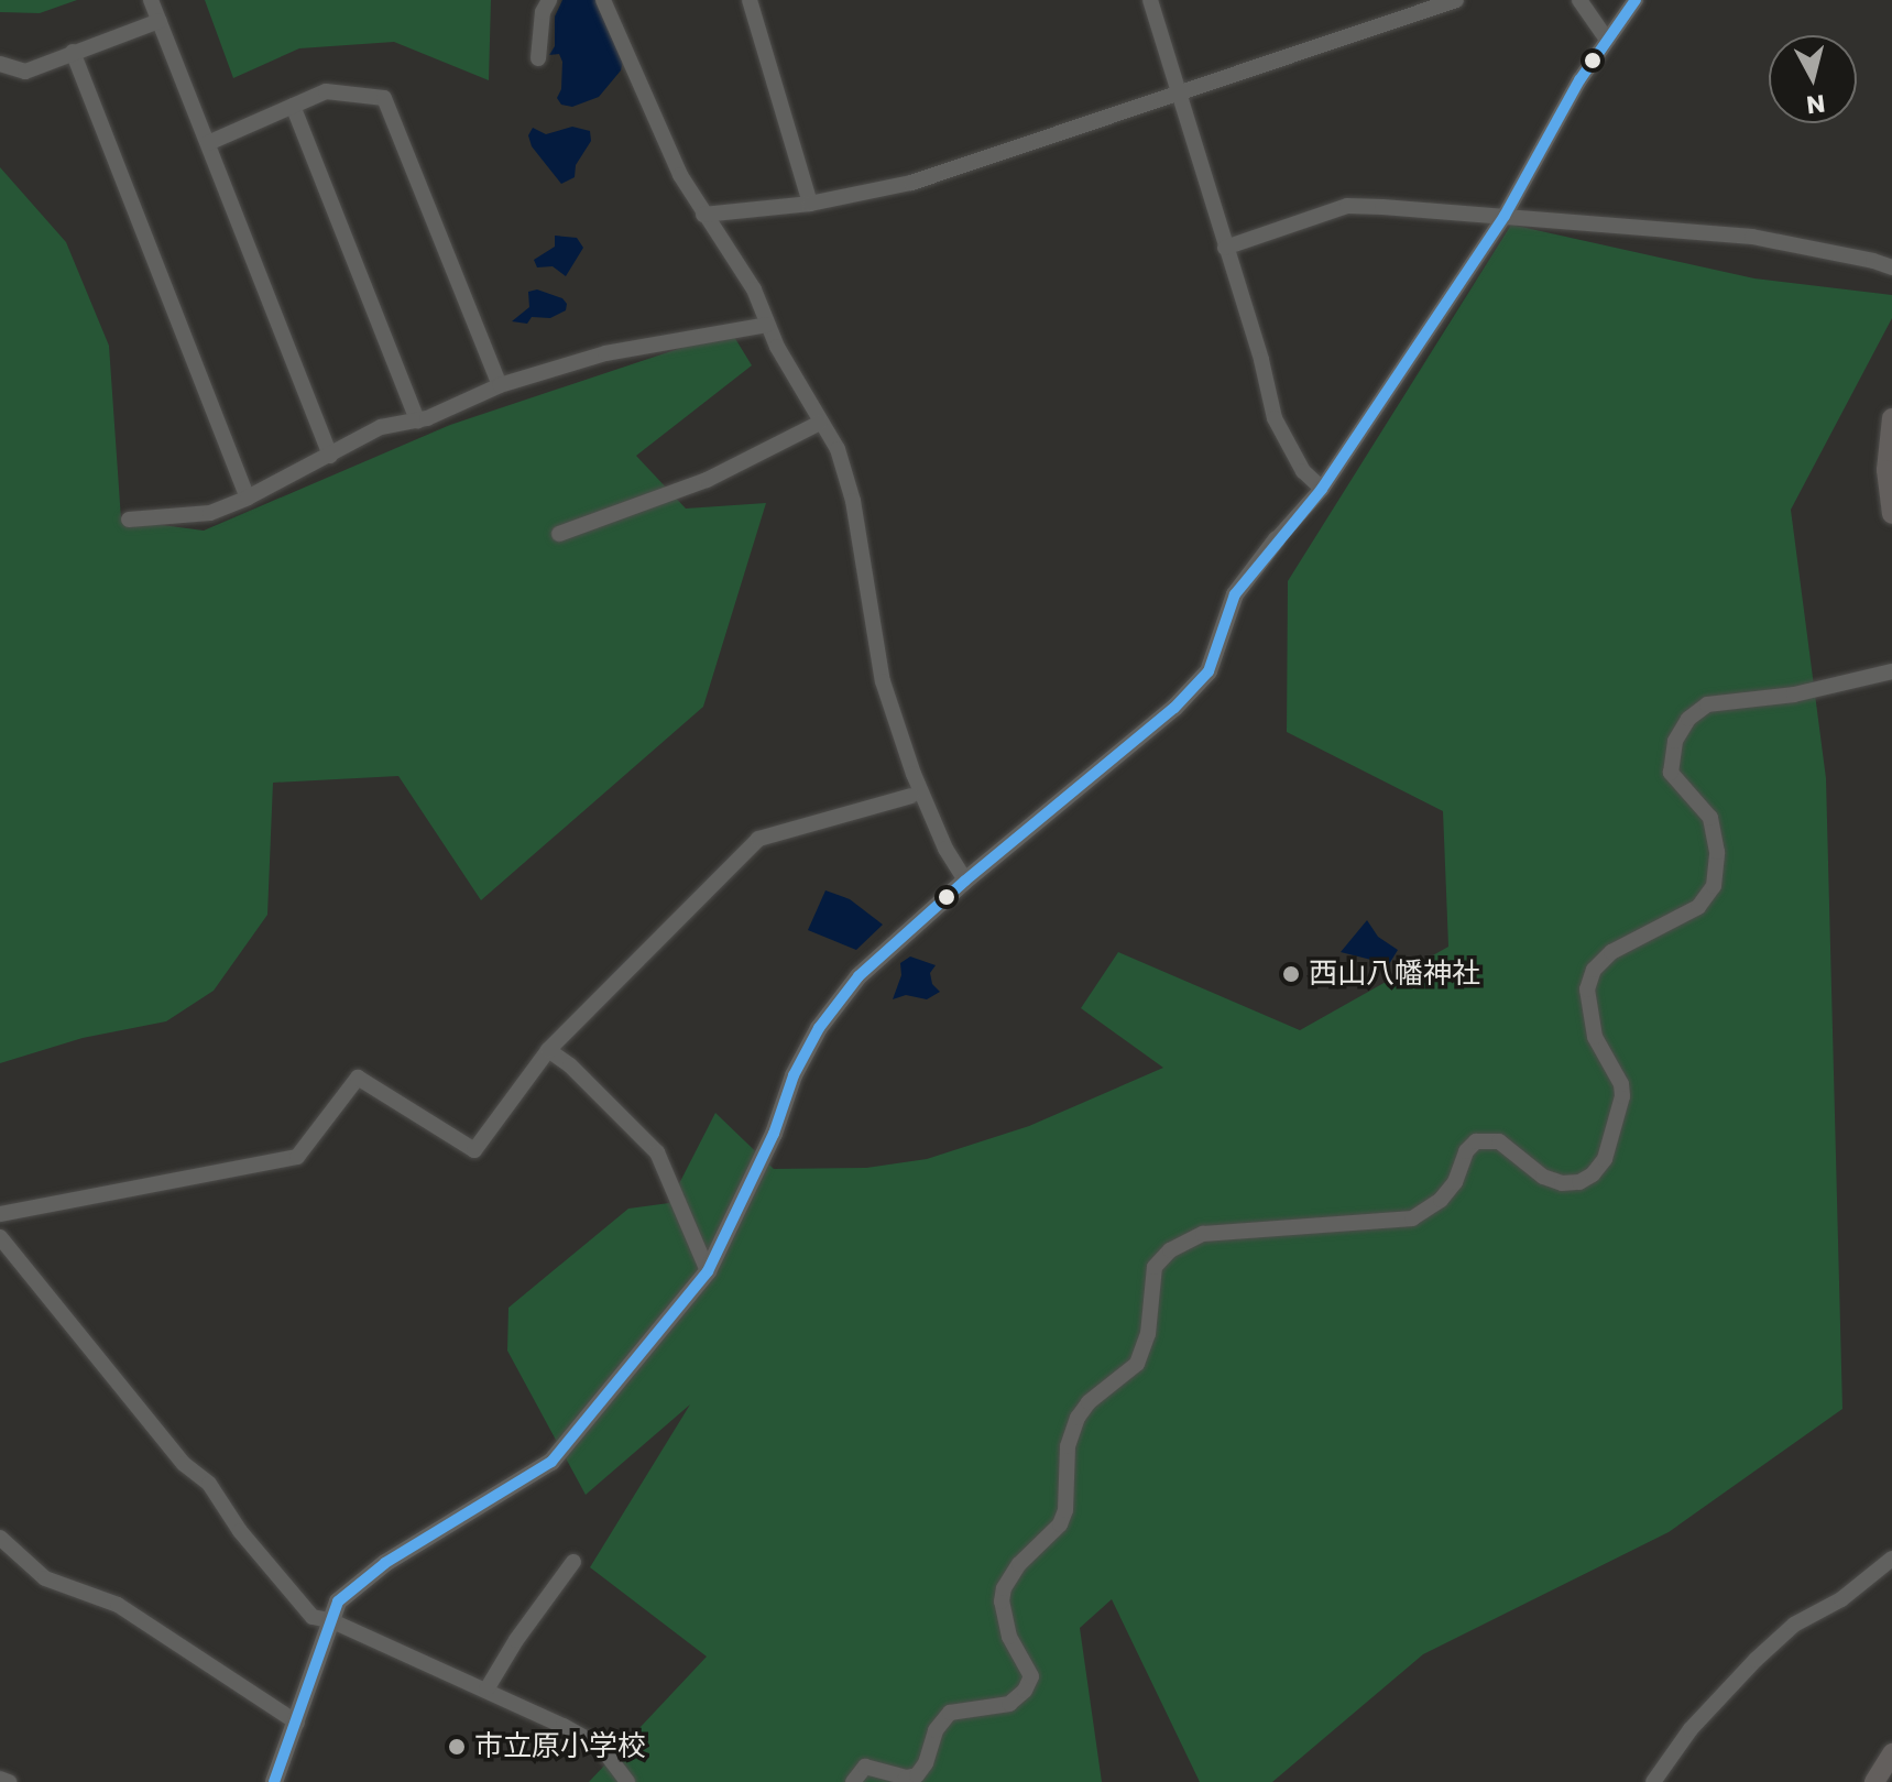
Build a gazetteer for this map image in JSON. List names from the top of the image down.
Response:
{
  "places": ["西山八幡神社", "市立原小学校"],
  "north": "bottom"
}
